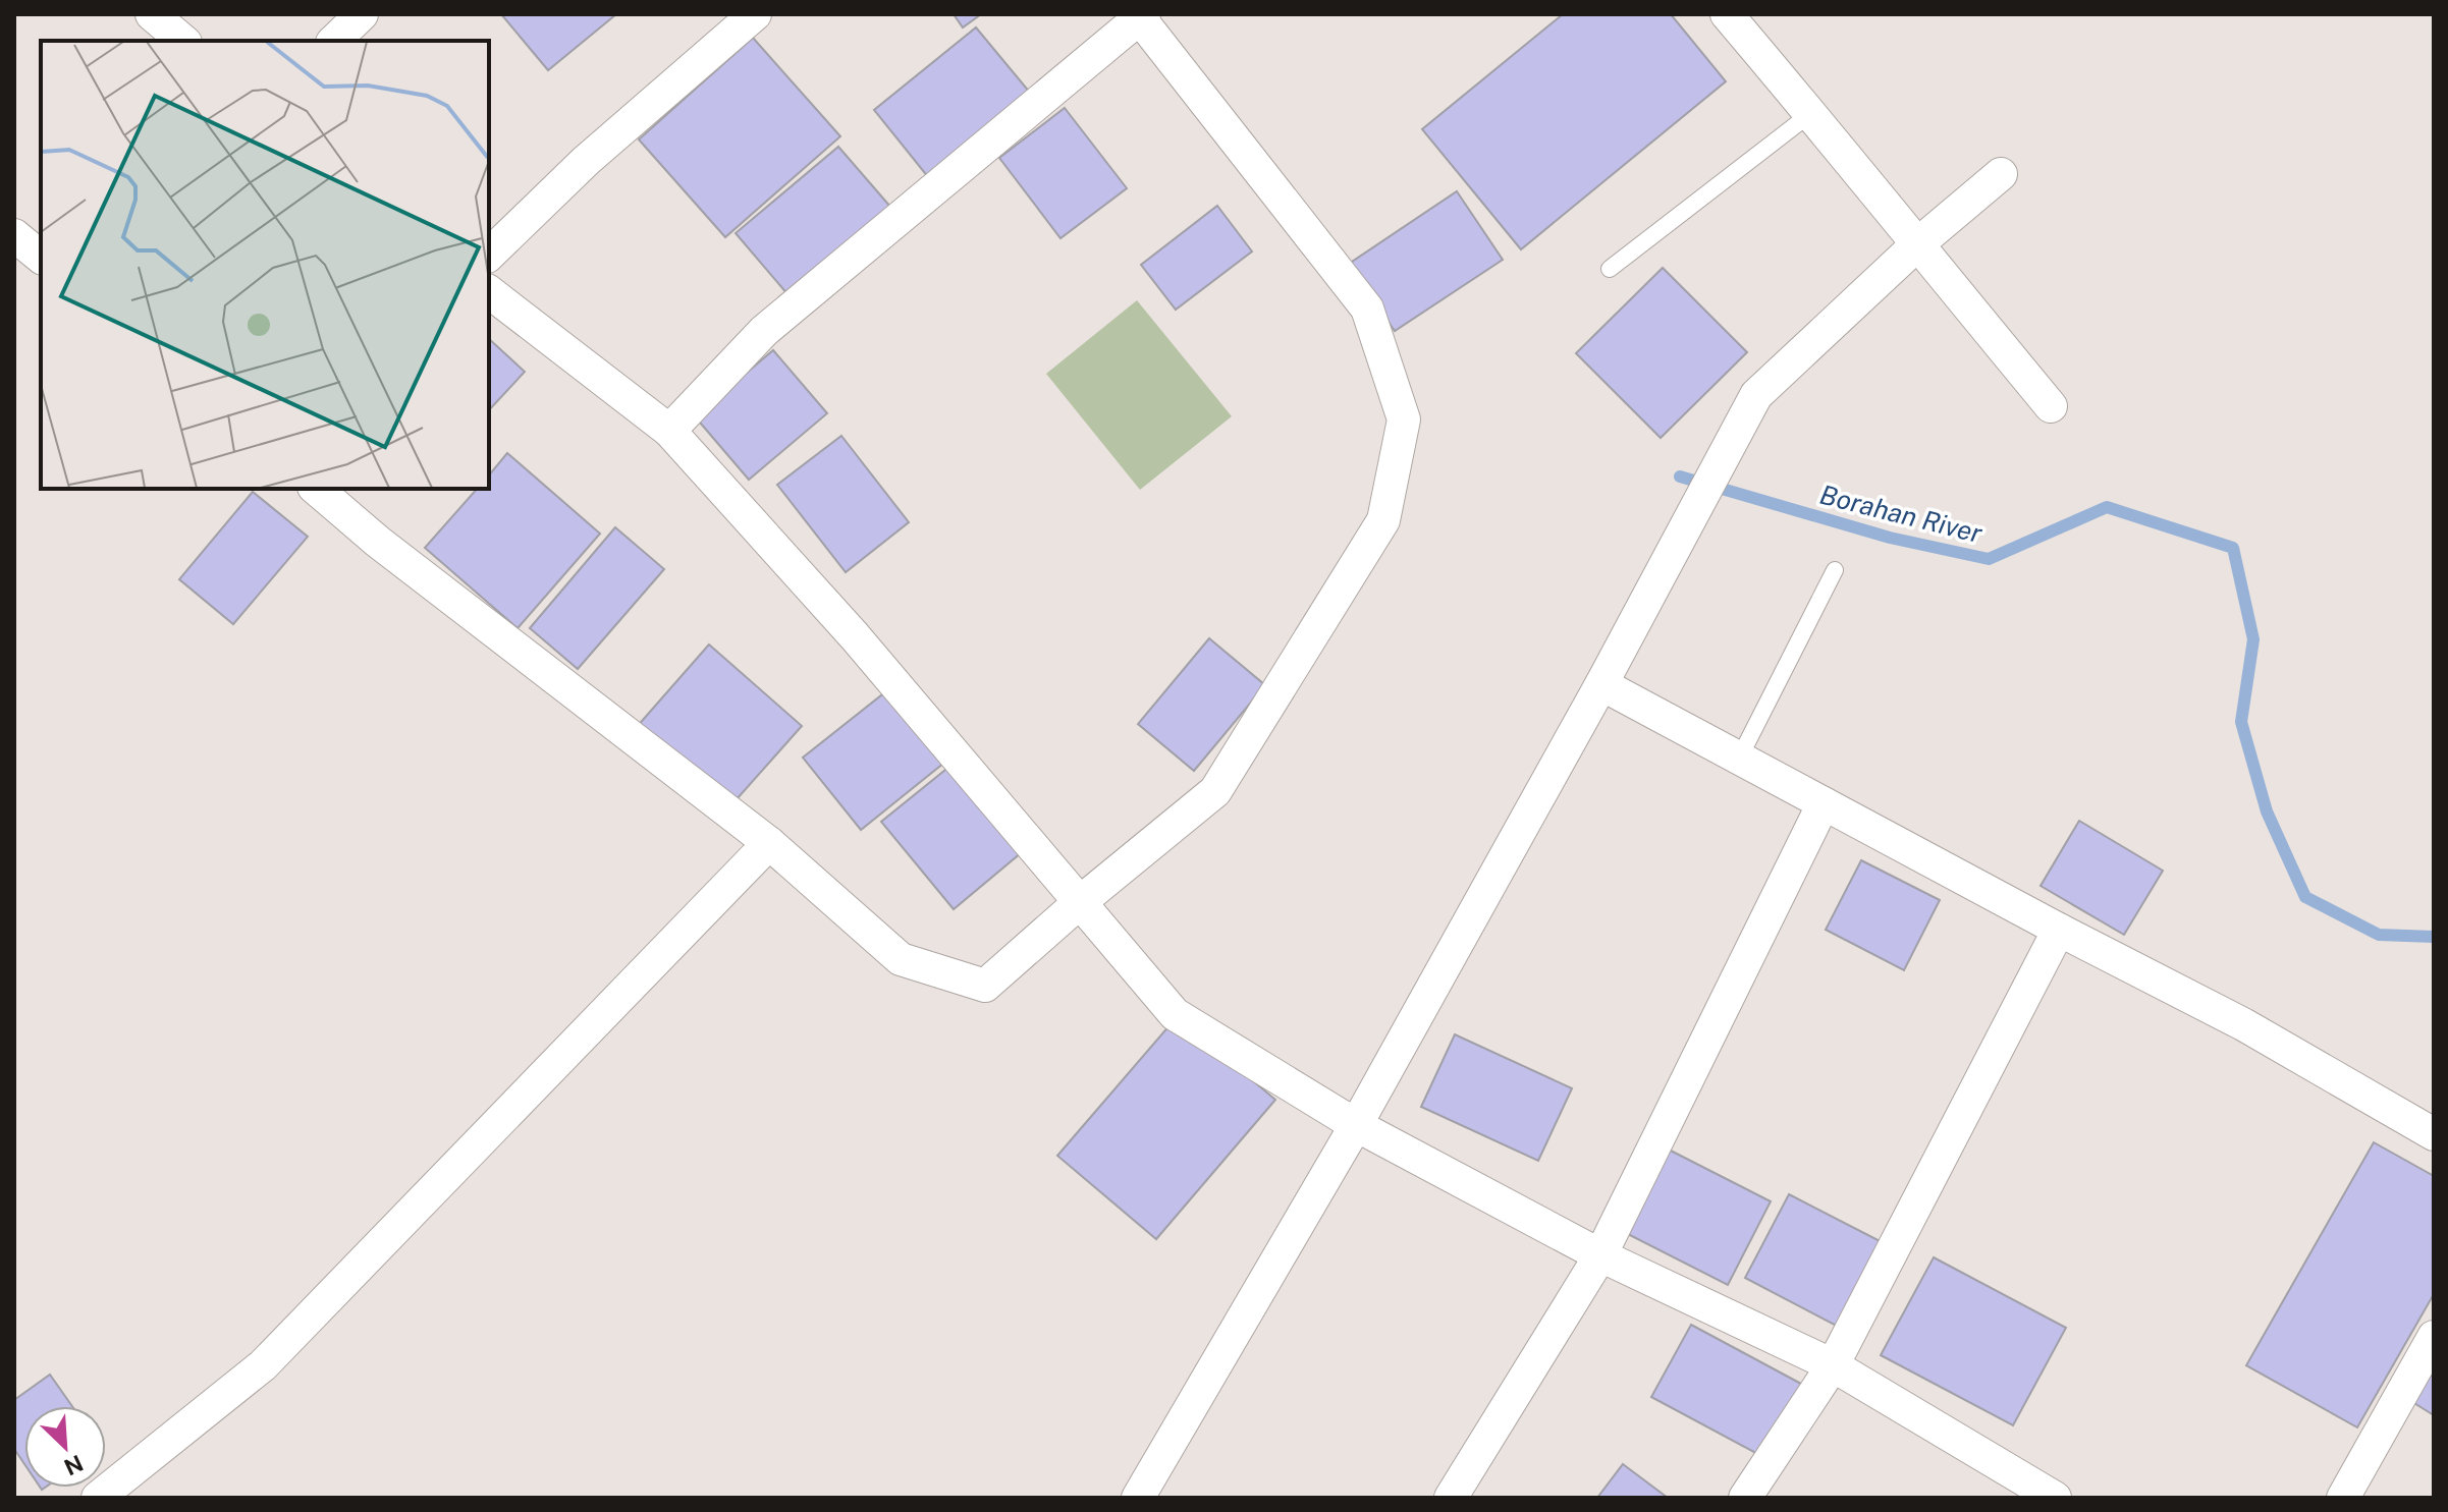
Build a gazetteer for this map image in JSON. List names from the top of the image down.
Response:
{
  "water": ["Borahan River"],
  "north": "bottom right"
}
